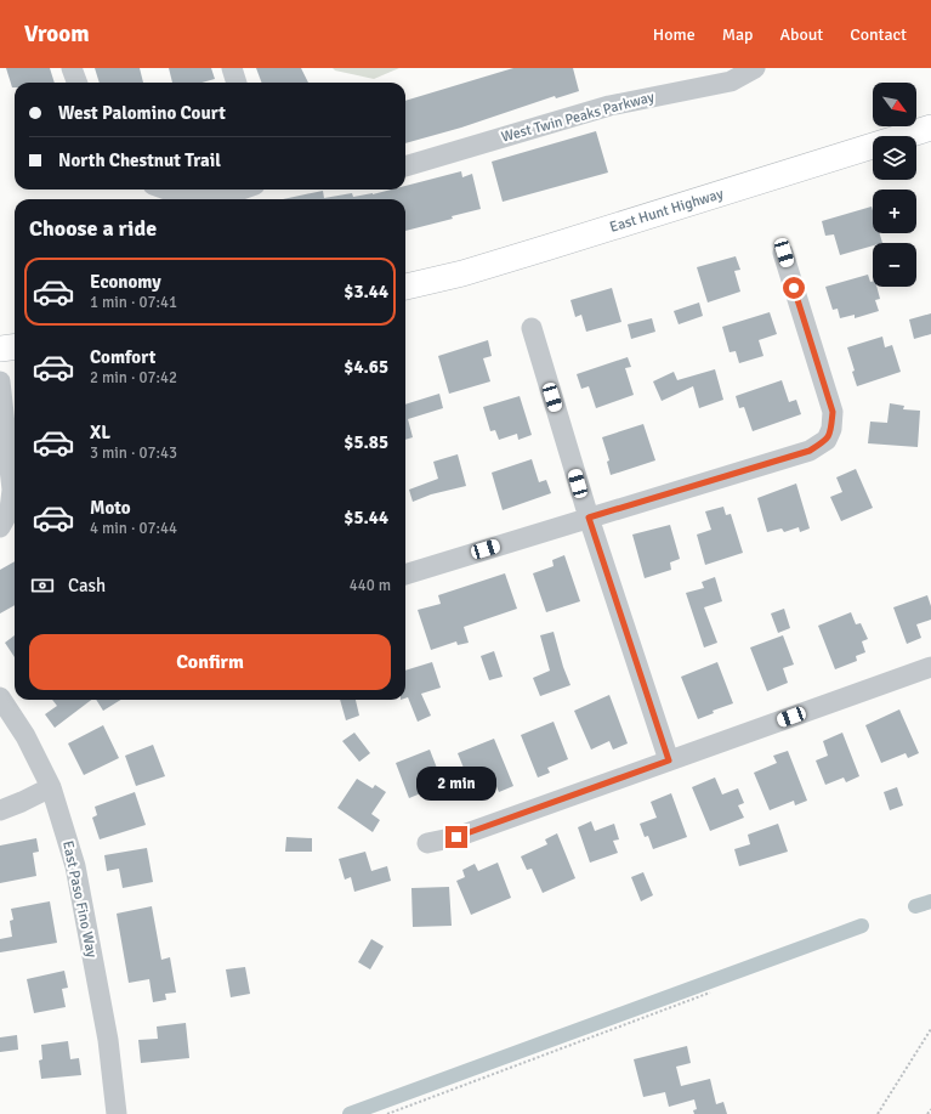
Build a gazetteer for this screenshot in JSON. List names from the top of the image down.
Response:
{
  "streets": {
    "main road": ["East Hunt Highway"],
    "street": ["West Twin Peaks Parkway", "East Paso Fino Way"]
  },
  "north": "bottom right",
  "page": {
    "header": "Vroom",
    "nav": [
      "Home",
      "Map",
      "About",
      "Contact"
    ],
    "map_buttons": ["+", "−"],
    "banner": ["West Palomino Court", "North Chestnut Trail"],
    "heading": "Choose a ride",
    "list": [
      {
        "name": "Economy",
        "note": "1 min · 07:41",
        "value": "$3.44"
      },
      {
        "name": "Comfort",
        "note": "2 min · 07:42",
        "value": "$4.65"
      },
      {
        "name": "XL",
        "note": "3 min · 07:43",
        "value": "$5.85"
      },
      {
        "name": "Moto",
        "note": "4 min · 07:44",
        "value": "$5.44"
      }
    ],
    "pay": ["Cash", "440 m"],
    "buttons": "Confirm",
    "bubble": "2 min"
  }
}
